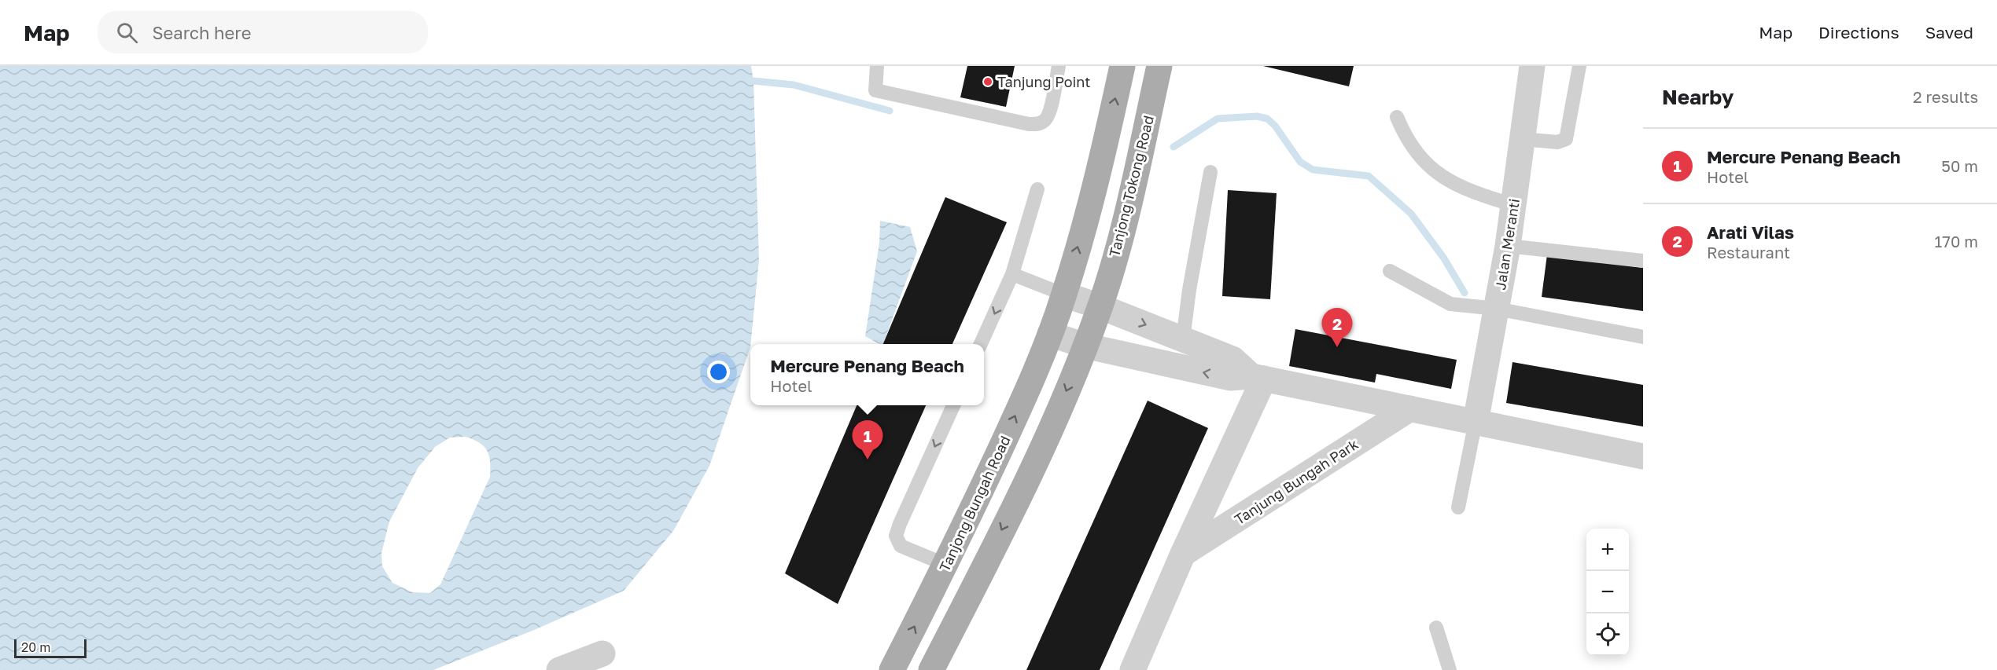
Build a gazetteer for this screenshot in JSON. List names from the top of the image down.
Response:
{
  "streets": {
    "main road": ["Tanjong Tokong Road", "Tanjong Bungah Road"],
    "street": ["Jalan Meranti", "Tanjung Bungah Park"]
  },
  "places": ["Tanjung Point"],
  "scale_bar": "20 m",
  "page": {
    "header": "Map",
    "search": "Search here",
    "nav": ["Map", "Directions", "Saved"],
    "heading": ["Nearby", "2 results"],
    "list": [
      {
        "mark": "1",
        "name": "Mercure Penang Beach",
        "note": "Hotel",
        "value": "50 m"
      },
      {
        "mark": "2",
        "name": "Arati Vilas",
        "note": "Restaurant",
        "value": "170 m"
      }
    ],
    "pins": ["2", "1"],
    "popup": ["Mercure Penang Beach", "Hotel"],
    "map_buttons": ["+", "−"],
    "scale": "20 m"
  }
}
